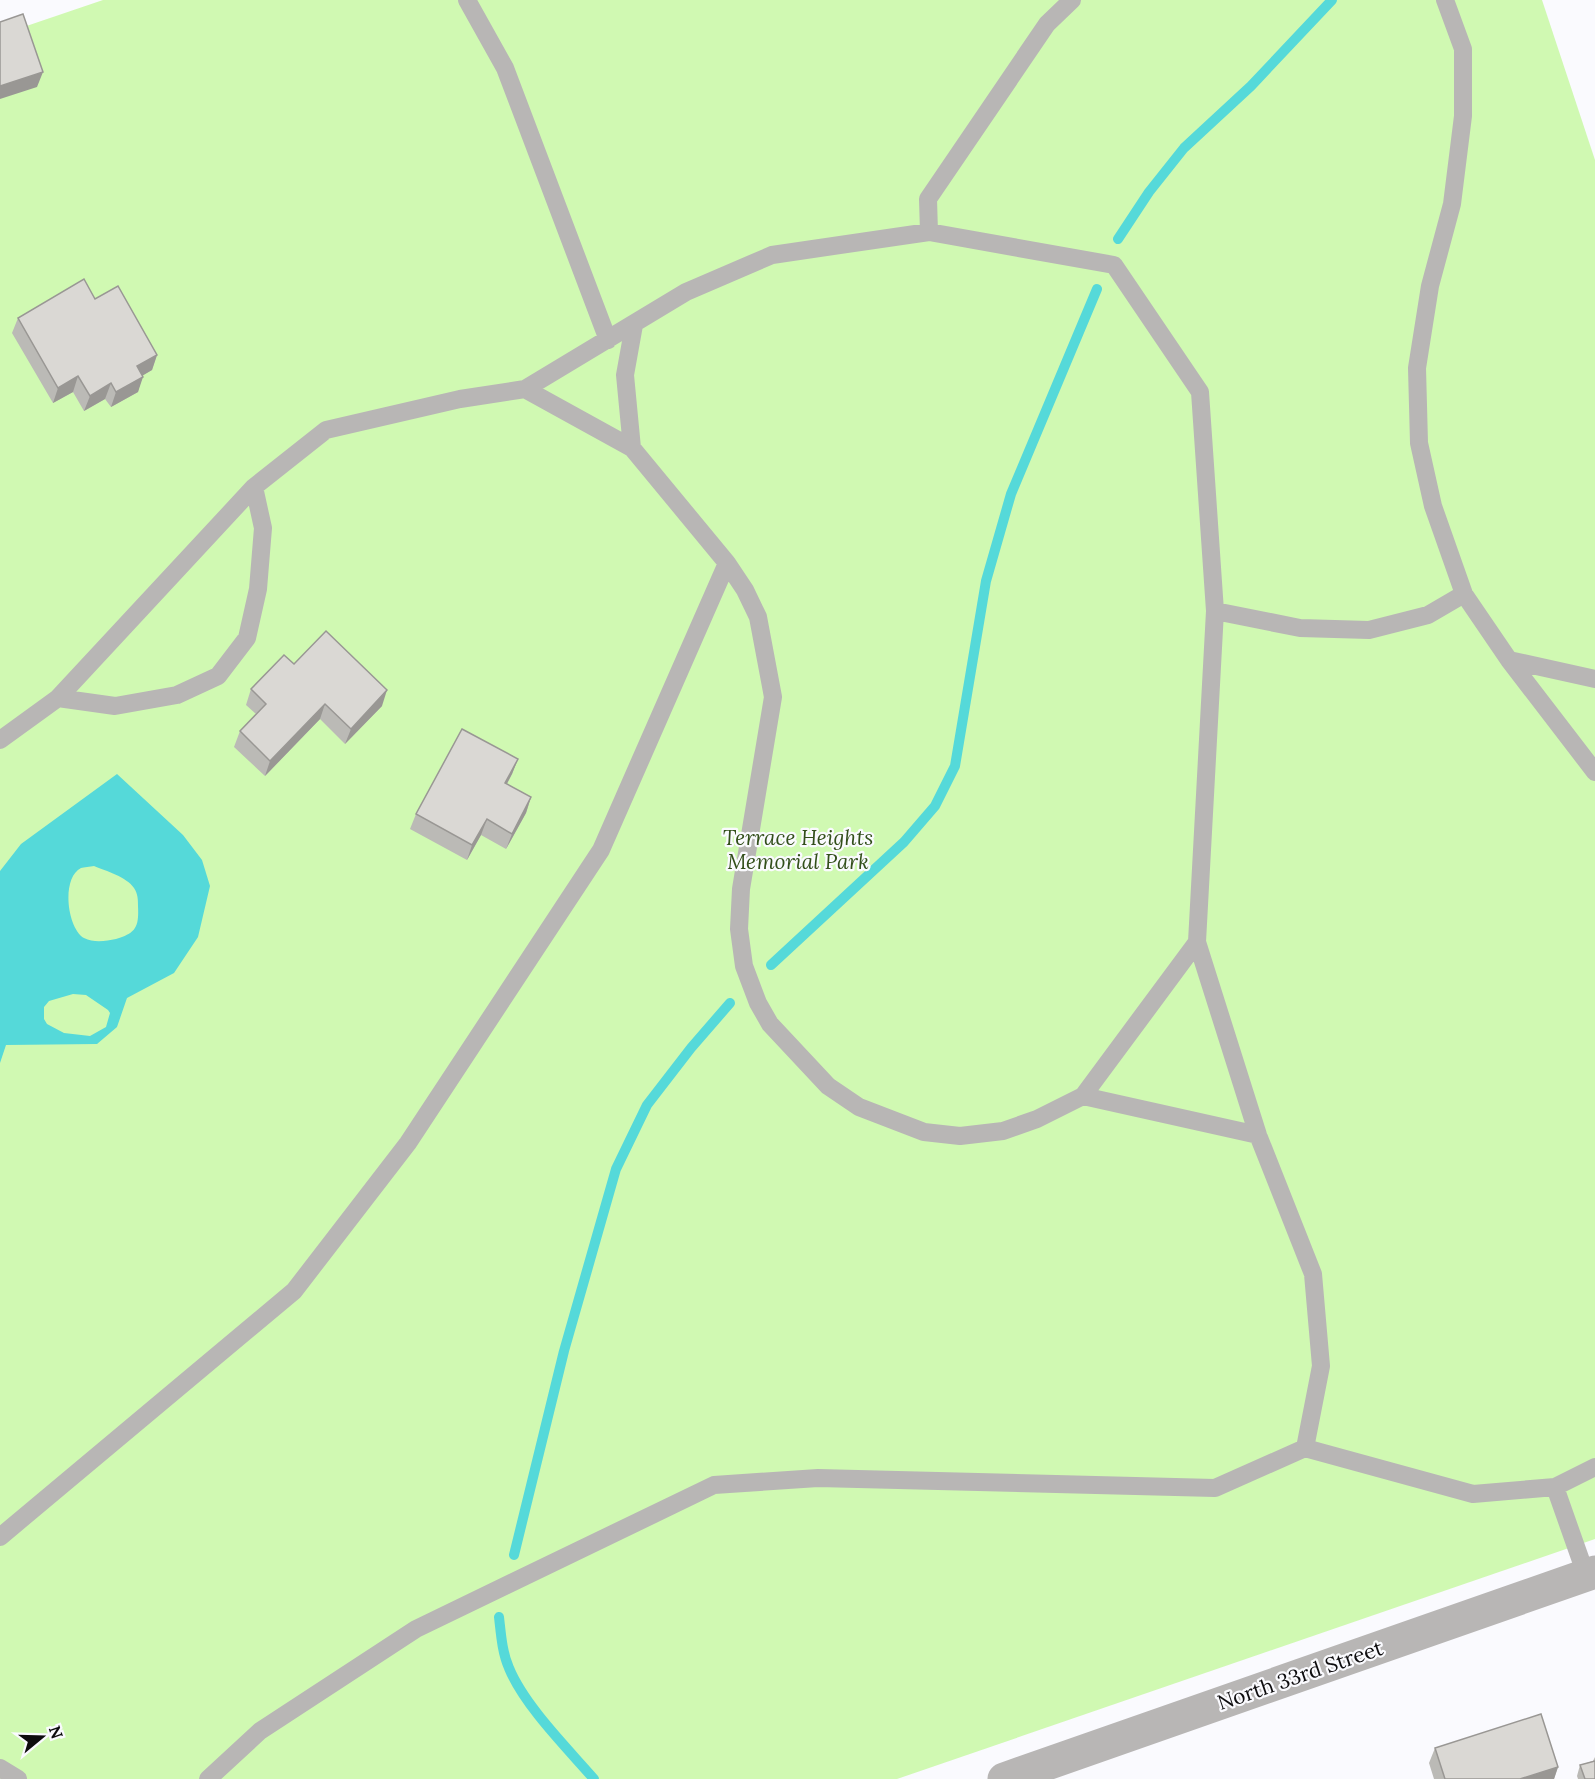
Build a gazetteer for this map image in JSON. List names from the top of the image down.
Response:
{
  "streets": {
    "street": ["North 33rd Street"]
  },
  "parks": ["Terrace Heights Memorial Park"],
  "north": "right"
}
